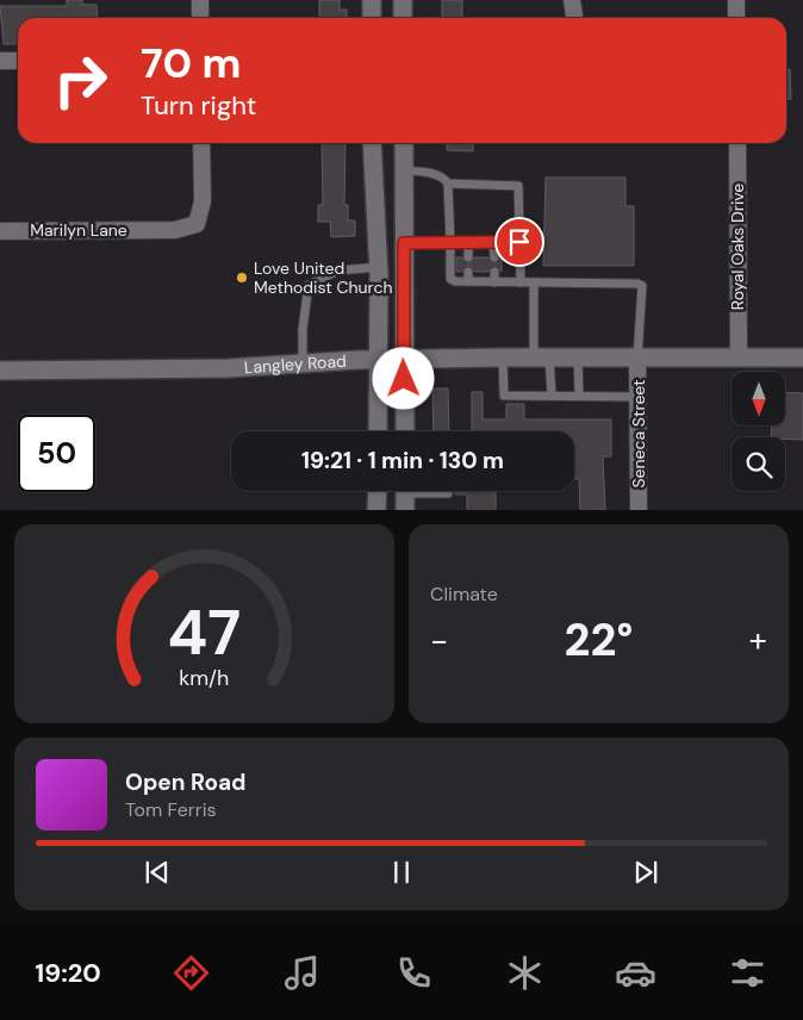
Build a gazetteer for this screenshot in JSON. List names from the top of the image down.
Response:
{
  "streets": {
    "street": [
      "Marilyn Lane",
      "Royal Oaks Drive",
      "Langley Road",
      "Seneca Street"
    ]
  },
  "crossings": [
    ["Royal Oaks Drive", "Langley Road"],
    ["Langley Road", "Seneca Street"]
  ],
  "places": ["Love United Methodist Church"],
  "north": "bottom",
  "page": {
    "turn": ["70 m", "Turn right"],
    "limit": "50",
    "trip": "19:21 · 1 min · 130 m",
    "tile": "Climate",
    "heat": ["−", "22°", "+"],
    "song": ["Open Road", "Tom Ferris"],
    "tabs": "19:20",
    "gauge": ["47", "km/h"]
  }
}
